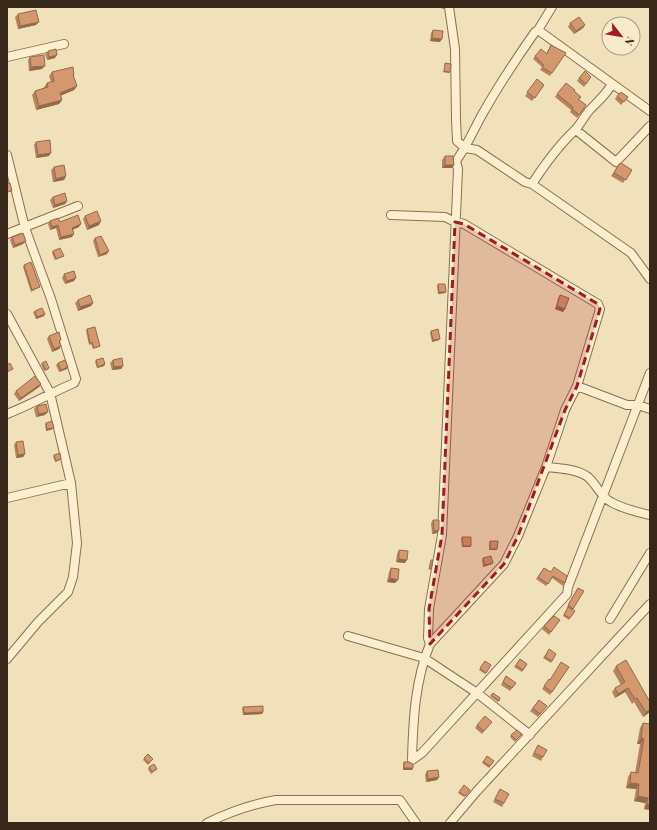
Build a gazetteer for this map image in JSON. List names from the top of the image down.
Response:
{
  "north": "bottom right"
}
